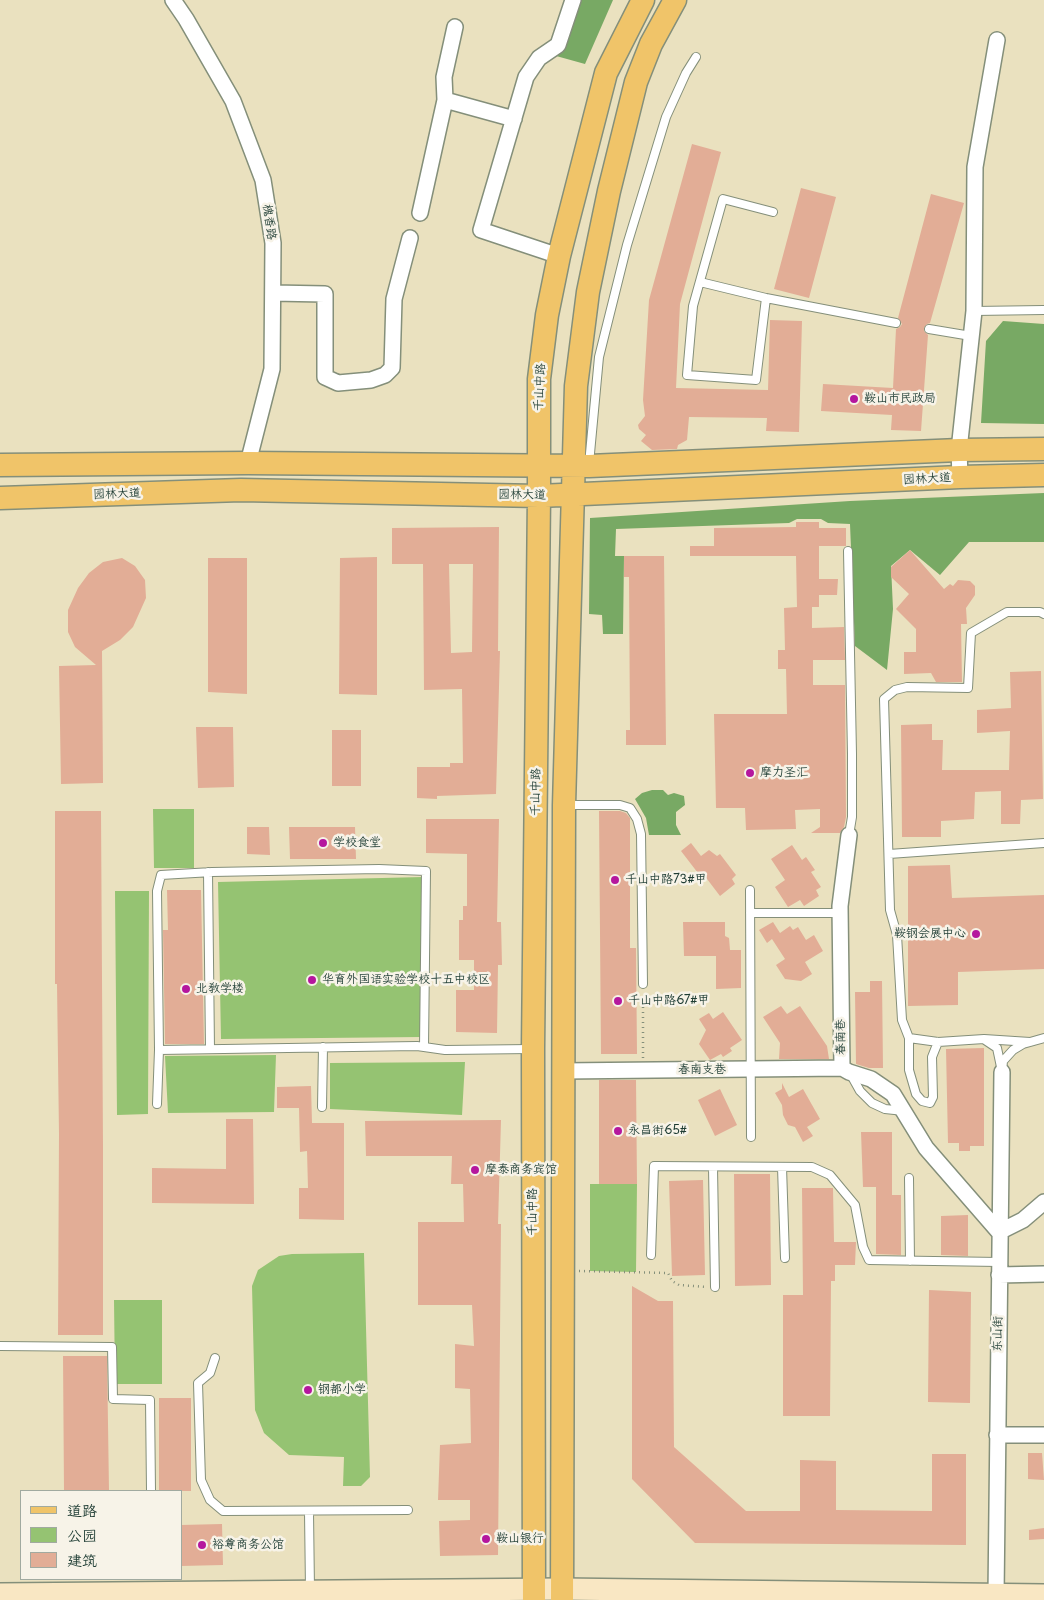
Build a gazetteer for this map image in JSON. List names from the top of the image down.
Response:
{
  "streets": {
    "main road": ["千山中路", "园林大道"],
    "street": [
      "槐香路",
      "春南巷",
      "春南支巷",
      "东山街"
    ]
  },
  "crossings": [
    ["千山中路", "园林大道"],
    ["春南巷", "春南支巷"],
    ["春南巷", "东山街"]
  ],
  "places": [
    "鞍山市民政局",
    "摩力圣汇",
    "学校食堂",
    "千山中路73#甲",
    "鞍钢会展中心",
    "华育外国语实验学校十五中校区",
    "北教学楼",
    "千山中路67#甲",
    "永昌街65#",
    "摩泰商务宾馆",
    "钢都小学",
    "鞍山银行",
    "裕尊商务公馆"
  ],
  "legend": ["道路", "公园", "建筑"]
}
